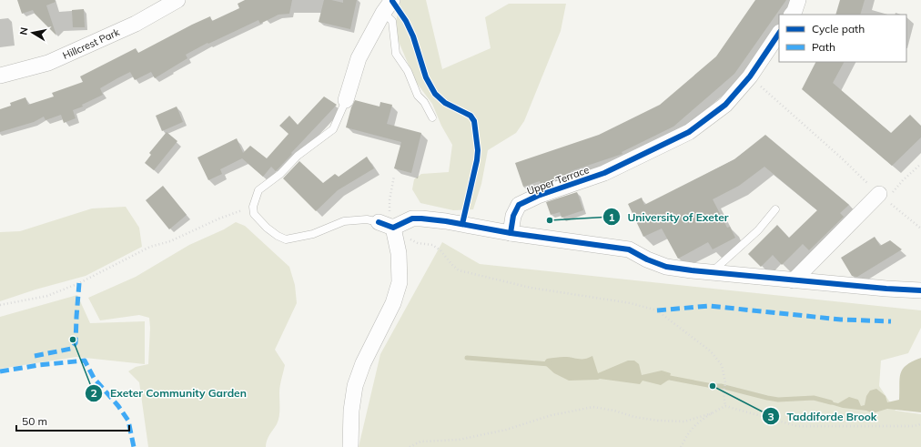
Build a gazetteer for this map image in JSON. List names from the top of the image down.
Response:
{
  "streets": {
    "street": ["Hillcrest Park", "Upper Terrace"]
  },
  "places": ["University of Exeter", "Exeter Community Garden", "Taddiforde Brook"],
  "legend": ["Cycle path", "Path"],
  "scale_bar": "50 m",
  "north": "left"
}
